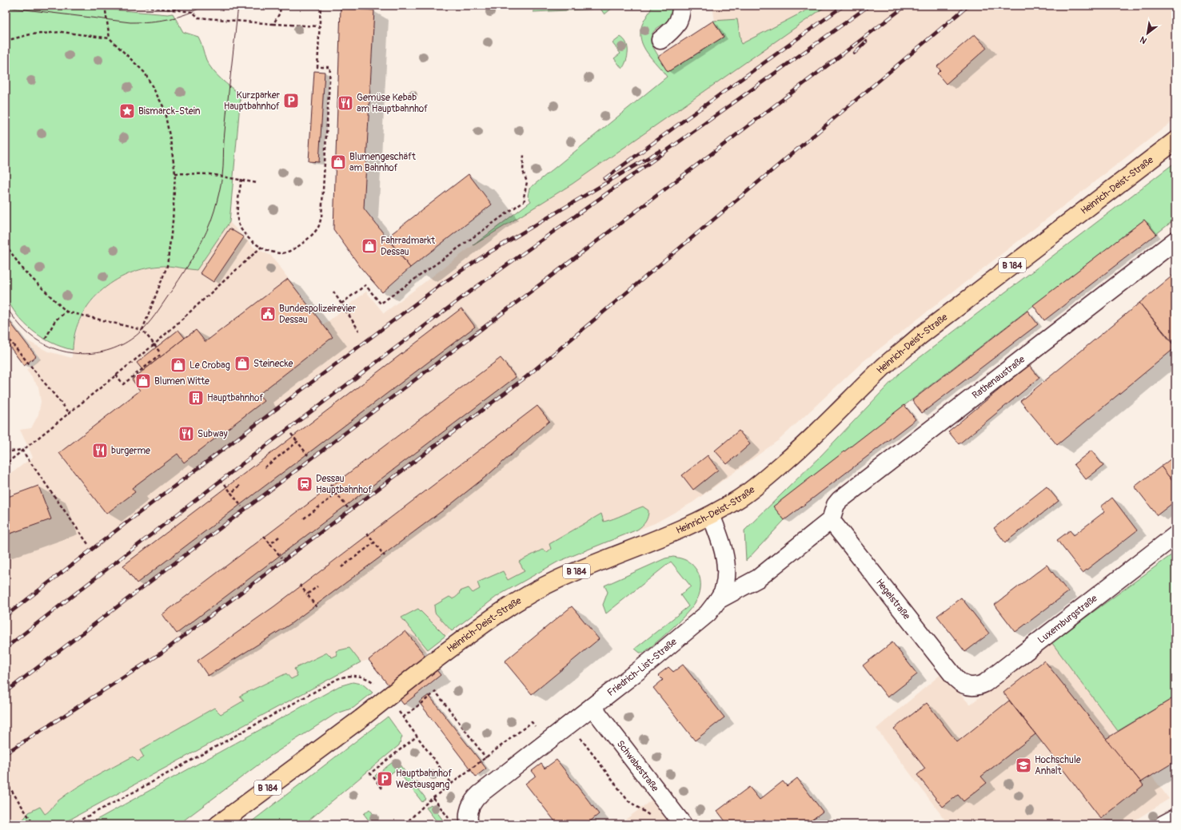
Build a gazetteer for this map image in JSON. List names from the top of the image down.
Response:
{
  "streets": {
    "main road": ["Heinrich-Deist-Straße", "B 184"],
    "street": [
      "Rathenaustraße",
      "Hegelstraße",
      "Luxemburgstraße",
      "Friedrich-List-Straße",
      "Schwabestraße"
    ]
  },
  "crossings": [
    ["Rathenaustraße", "Hegelstraße"],
    ["Rathenaustraße", "Friedrich-List-Straße"],
    ["Hegelstraße", "Luxemburgstraße"],
    ["Hegelstraße", "Friedrich-List-Straße"],
    ["Friedrich-List-Straße", "Schwabestraße"]
  ],
  "places": {
    "parking": ["Kurzparker Hauptbahnhof", "Hauptbahnhof Westausgang"],
    "restaurant": ["Gemüse Kebab am Hauptbahnhof", "Subway", "burgerme"],
    "place": ["Bismarck-Stein"],
    "shop": [
      "Blumengeschäft am Bahnhof",
      "Fahrradmarkt Dessau",
      "Steinecke",
      "Le Crobag",
      "Blumen Witte"
    ],
    "public building": ["Bundespolizeirevier Dessau"],
    "building": ["Hauptbahnhof"],
    "station": ["Dessau Hauptbahnhof"],
    "school or university": ["Hochschule Anhalt"]
  },
  "north": "bottom left"
}
